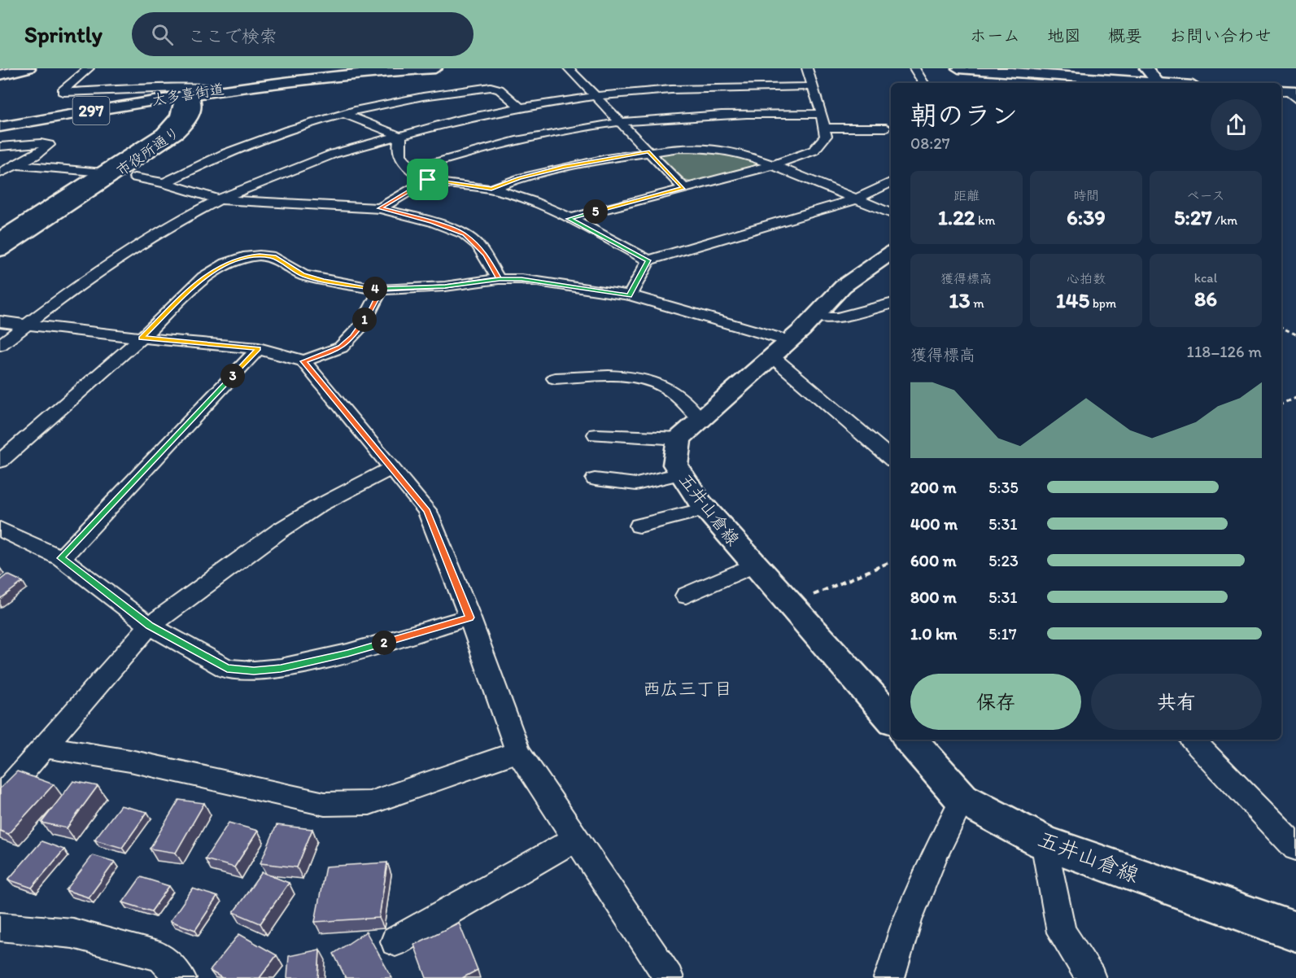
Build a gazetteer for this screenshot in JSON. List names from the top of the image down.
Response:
{
  "streets": {
    "main road": [
      "大多喜街道",
      "297",
      "市役所通り",
      "五井山倉線"
    ]
  },
  "crossings": [
    ["大多喜街道", "市役所通り"]
  ],
  "districts": ["西広三丁目"],
  "page": {
    "header": "Sprintly",
    "search": "ここで検索",
    "nav": [
      "ホーム",
      "地図",
      "概要",
      "お問い合わせ"
    ],
    "heading": ["朝のラン", "08:27"],
    "stats": [
      ["距離", "1.22 km"],
      ["時間", "6:39"],
      ["ペース", "5:27 /km"],
      ["獲得標高", "13 m"],
      ["心拍数", "145 bpm"],
      ["kcal", "86"]
    ],
    "pins": [
      "5",
      "4",
      "1",
      "3",
      "2"
    ],
    "chart": ["獲得標高", "118–126 m"],
    "list": [
      {
        "name": "200 m",
        "note": "5:35"
      },
      {
        "name": "400 m",
        "note": "5:31"
      },
      {
        "name": "600 m",
        "note": "5:23"
      },
      {
        "name": "800 m",
        "note": "5:31"
      },
      {
        "name": "1.0 km",
        "note": "5:17"
      }
    ],
    "buttons": ["保存", "共有"]
  }
}
